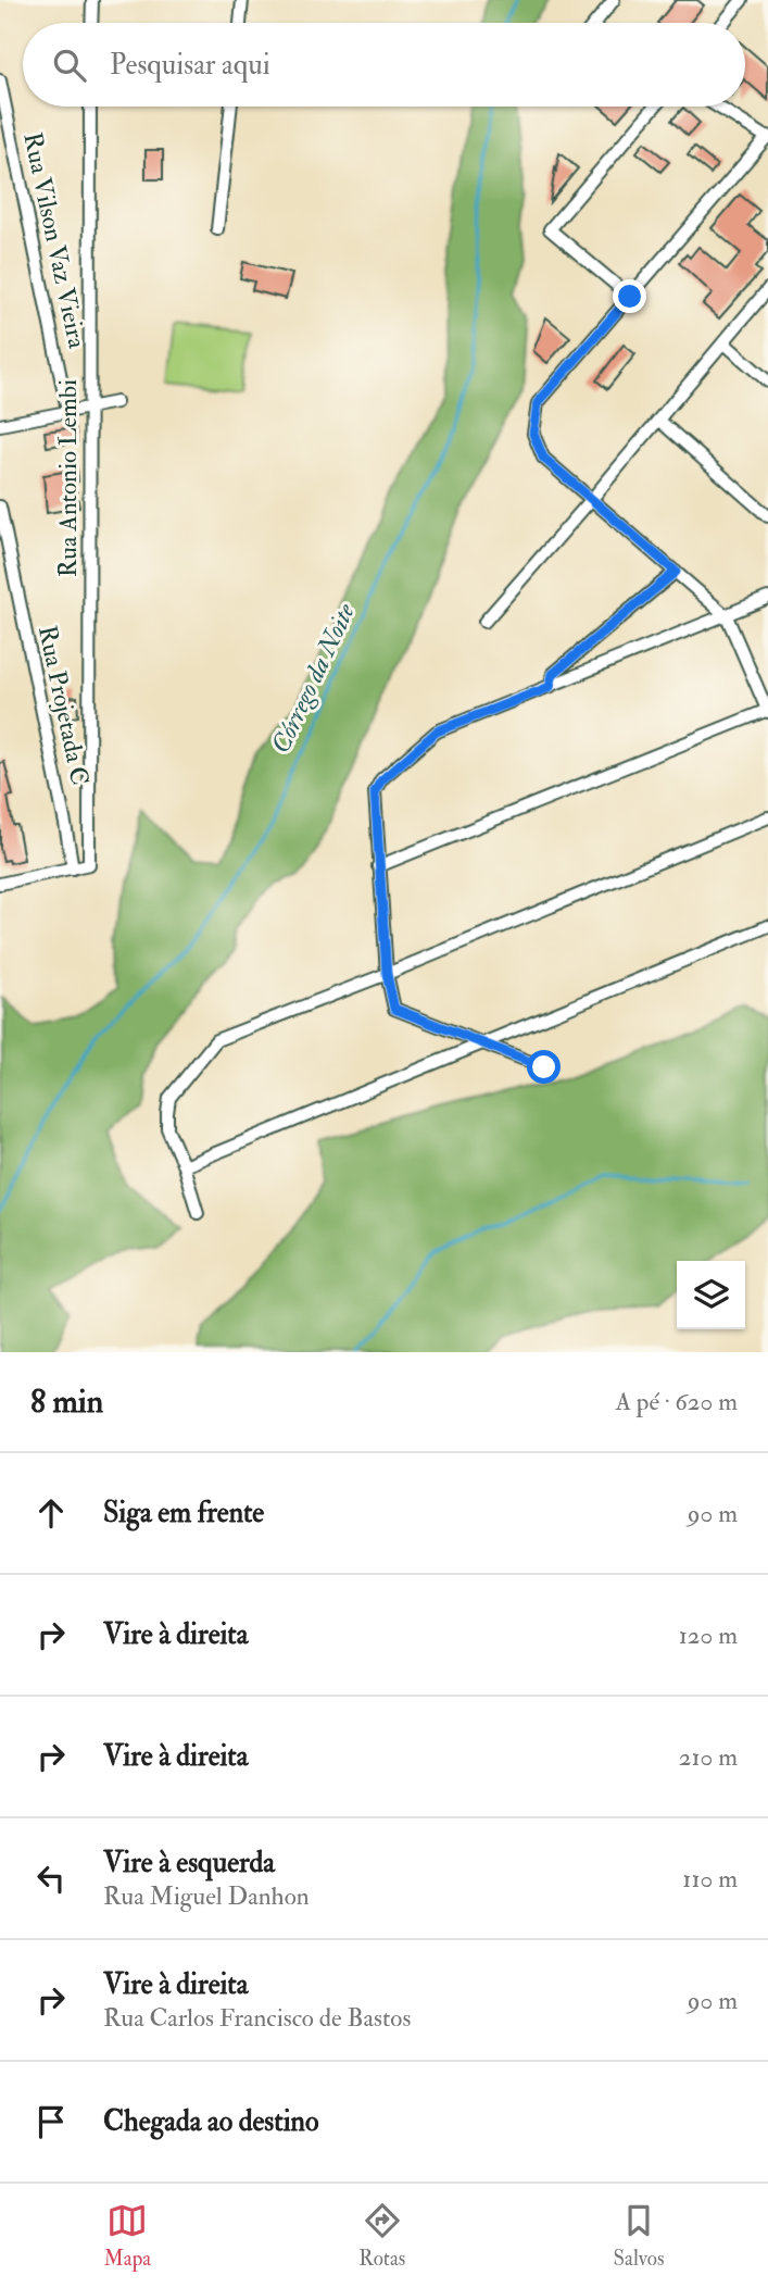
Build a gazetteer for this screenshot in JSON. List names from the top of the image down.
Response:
{
  "streets": {
    "street": ["Rua Vilson Vaz Vieira", "Rua Antonio Lembi", "Rua Projetada C"]
  },
  "crossings": [
    ["Rua Antonio Lembi", "Rua Projetada C"]
  ],
  "water": ["Córrego da Noite"],
  "page": {
    "search": "Pesquisar aqui",
    "heading": ["8 min", "A pé · 620 m"],
    "list": [
      ["Siga em frente", "90 m"],
      ["Vire à direita", "120 m"],
      ["Vire à direita", "210 m"],
      ["Vire à esquerda", "Rua Miguel Danhon", "110 m"],
      ["Vire à direita", "Rua Carlos Francisco de Bastos", "90 m"],
      "Chegada ao destino"
    ],
    "nav": ["Mapa", "Rotas", "Salvos"]
  }
}
